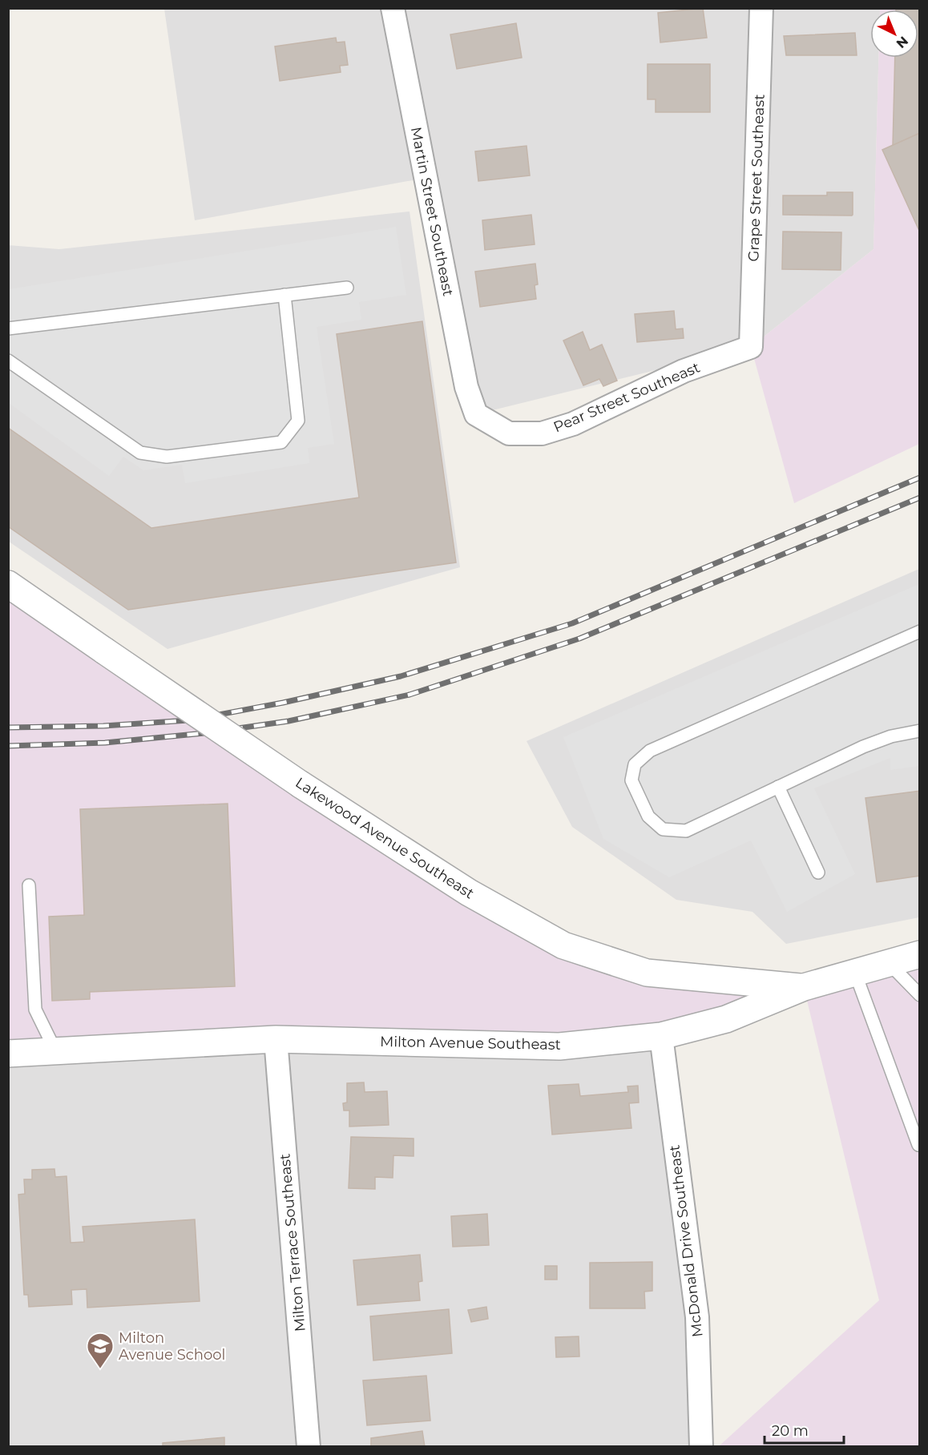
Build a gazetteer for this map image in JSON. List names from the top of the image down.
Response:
{
  "streets": {
    "street": [
      "Grape Street Southeast",
      "Martin Street Southeast",
      "Pear Street Southeast",
      "Lakewood Avenue Southeast",
      "Milton Avenue Southeast",
      "McDonald Drive Southeast",
      "Milton Terrace Southeast"
    ]
  },
  "crossings": [
    ["Grape Street Southeast", "Pear Street Southeast"],
    ["Martin Street Southeast", "Pear Street Southeast"],
    ["Lakewood Avenue Southeast", "Milton Avenue Southeast"],
    ["Milton Avenue Southeast", "McDonald Drive Southeast"],
    ["Milton Avenue Southeast", "Milton Terrace Southeast"]
  ],
  "places": {
    "school or university": ["Milton Avenue School"]
  },
  "scale_bar": "20 m",
  "north": "bottom right"
}
